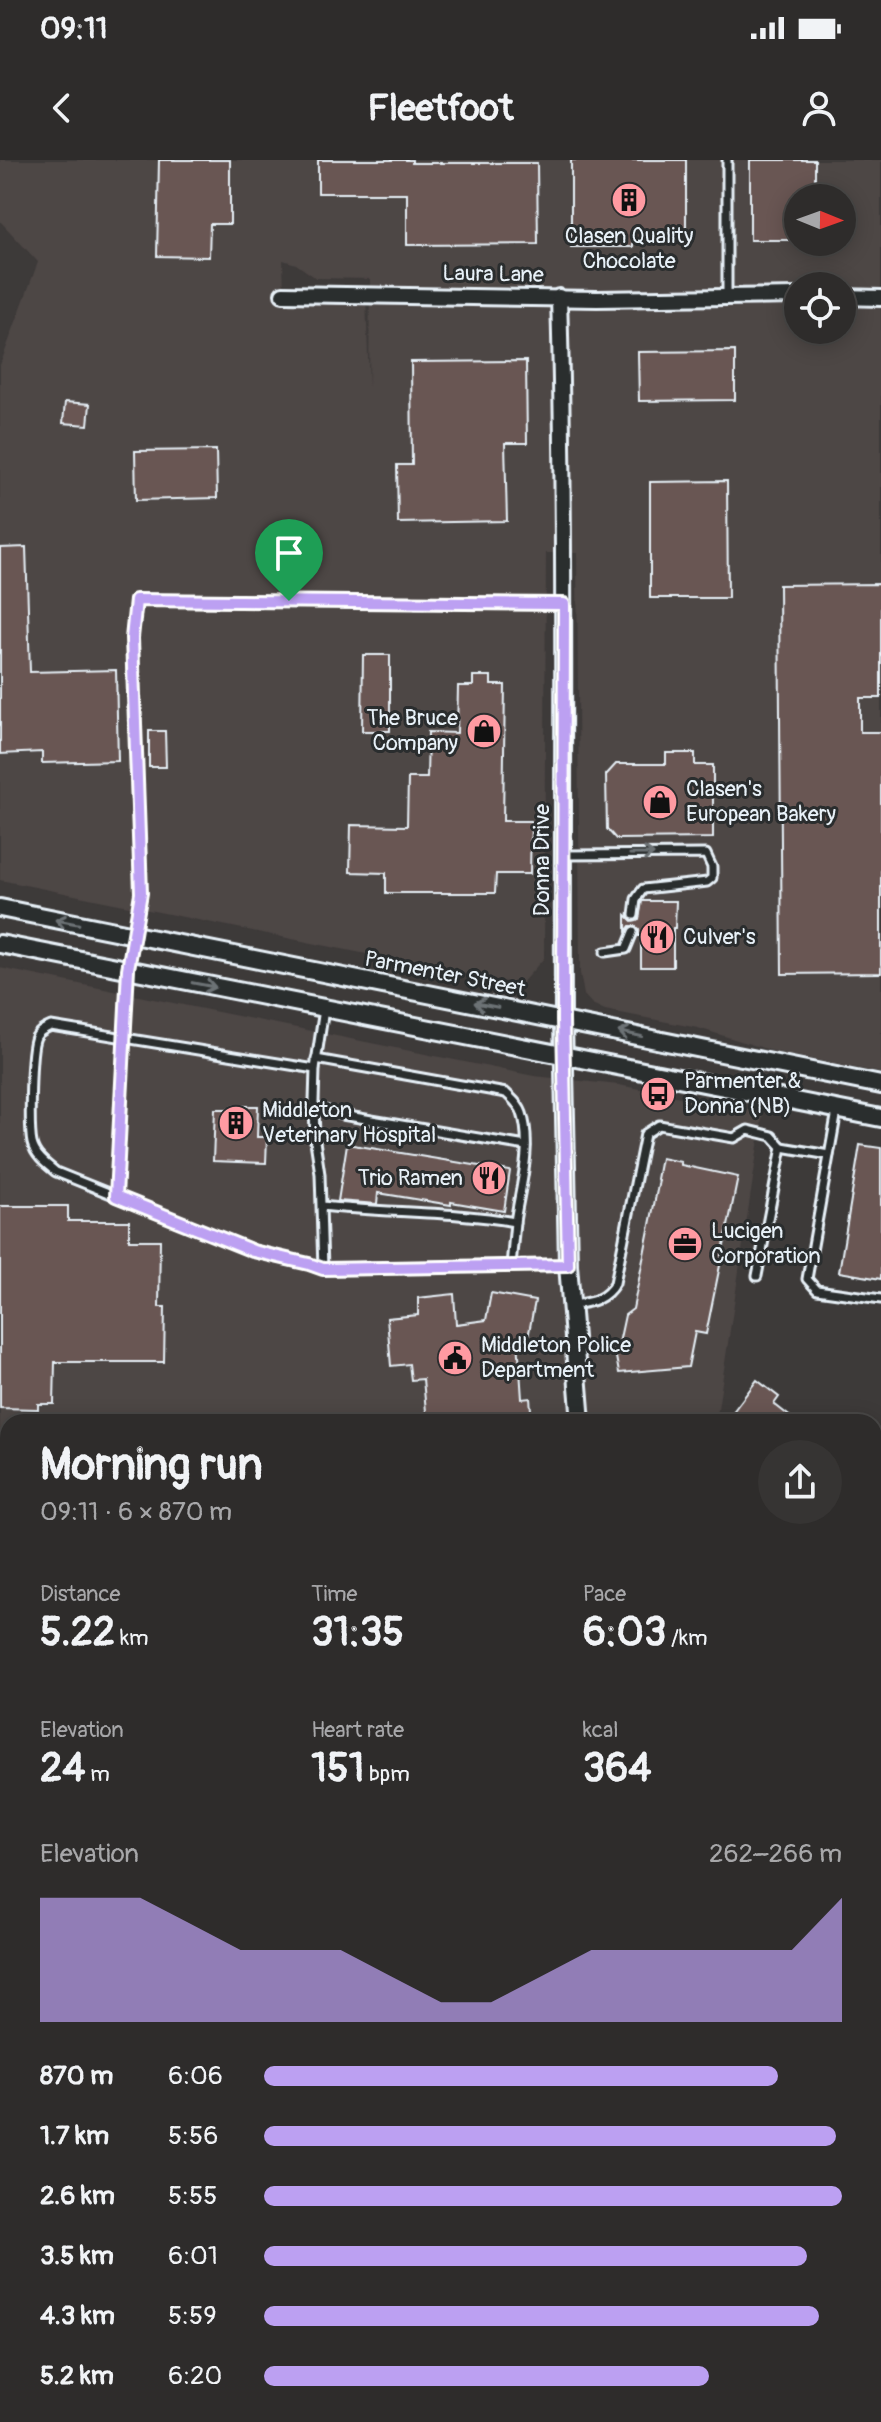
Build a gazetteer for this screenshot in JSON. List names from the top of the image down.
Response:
{
  "streets": {
    "street": ["Laura Lane", "Donna Drive", "Parmenter Street"]
  },
  "crossings": [
    ["Laura Lane", "Donna Drive"],
    ["Donna Drive", "Parmenter Street"]
  ],
  "places": {
    "building": ["Clasen Quality Chocolate", "Middleton Veterinary Hospital"],
    "shop": ["The Bruce Company", "Clasen's European Bakery"],
    "restaurant": ["Culver's", "Trio Ramen"],
    "bus stop": ["Parmenter & Donna (NB)"],
    "office": ["Lucigen Corporation"],
    "public building": ["Middleton Police Department"]
  },
  "north": "right",
  "page": {
    "status": "09:11",
    "header": "Fleetfoot",
    "heading": ["Morning run", "09:11 · 6 × 870 m"],
    "stats": [
      ["Distance", "5.22 km"],
      ["Time", "31:35"],
      ["Pace", "6:03 /km"],
      ["Elevation", "24 m"],
      ["Heart rate", "151 bpm"],
      ["kcal", "364"]
    ],
    "chart": ["Elevation", "262–266 m"],
    "list": [
      {
        "name": "870 m",
        "note": "6:06"
      },
      {
        "name": "1.7 km",
        "note": "5:56"
      },
      {
        "name": "2.6 km",
        "note": "5:55"
      },
      {
        "name": "3.5 km",
        "note": "6:01"
      },
      {
        "name": "4.3 km",
        "note": "5:59"
      },
      {
        "name": "5.2 km",
        "note": "6:20"
      }
    ]
  }
}
